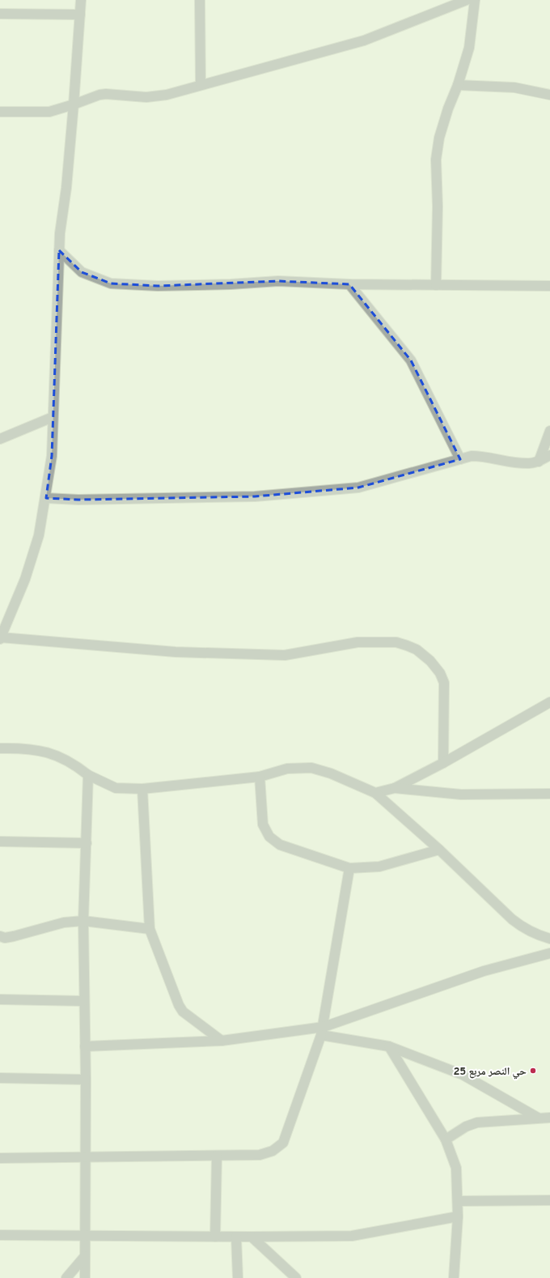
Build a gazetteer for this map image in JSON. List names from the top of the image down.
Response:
{
  "places": ["حي النصر مربع 25"]
}
